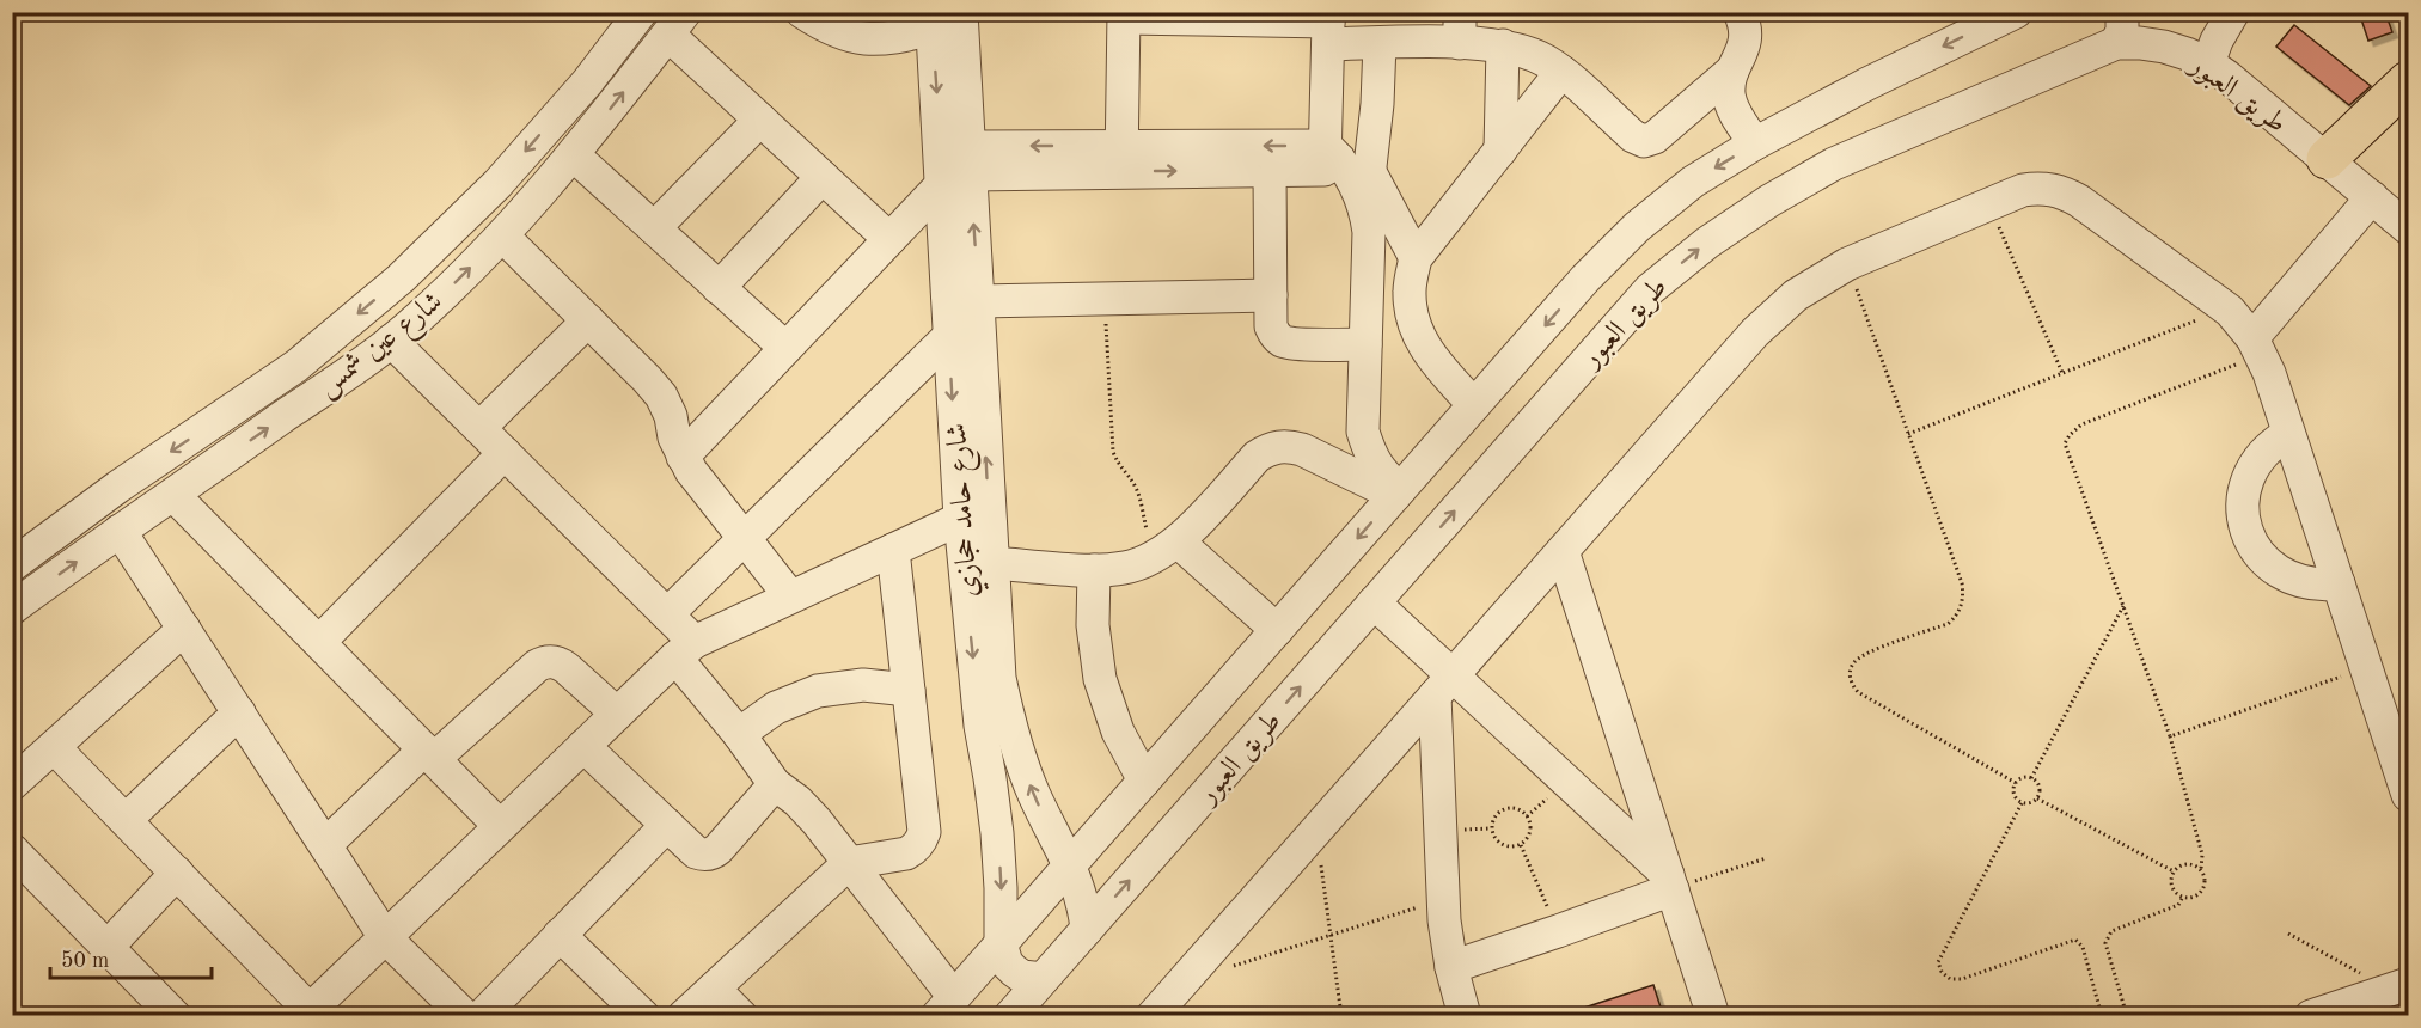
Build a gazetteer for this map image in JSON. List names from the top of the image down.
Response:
{
  "streets": {
    "street": ["طريق العبور", "شارع عين شمس", "شارع حامد حجازي"]
  },
  "crossings": [
    ["طريق العبور", "شارع حامد حجازي"]
  ],
  "scale_bar": "50 m"
}
